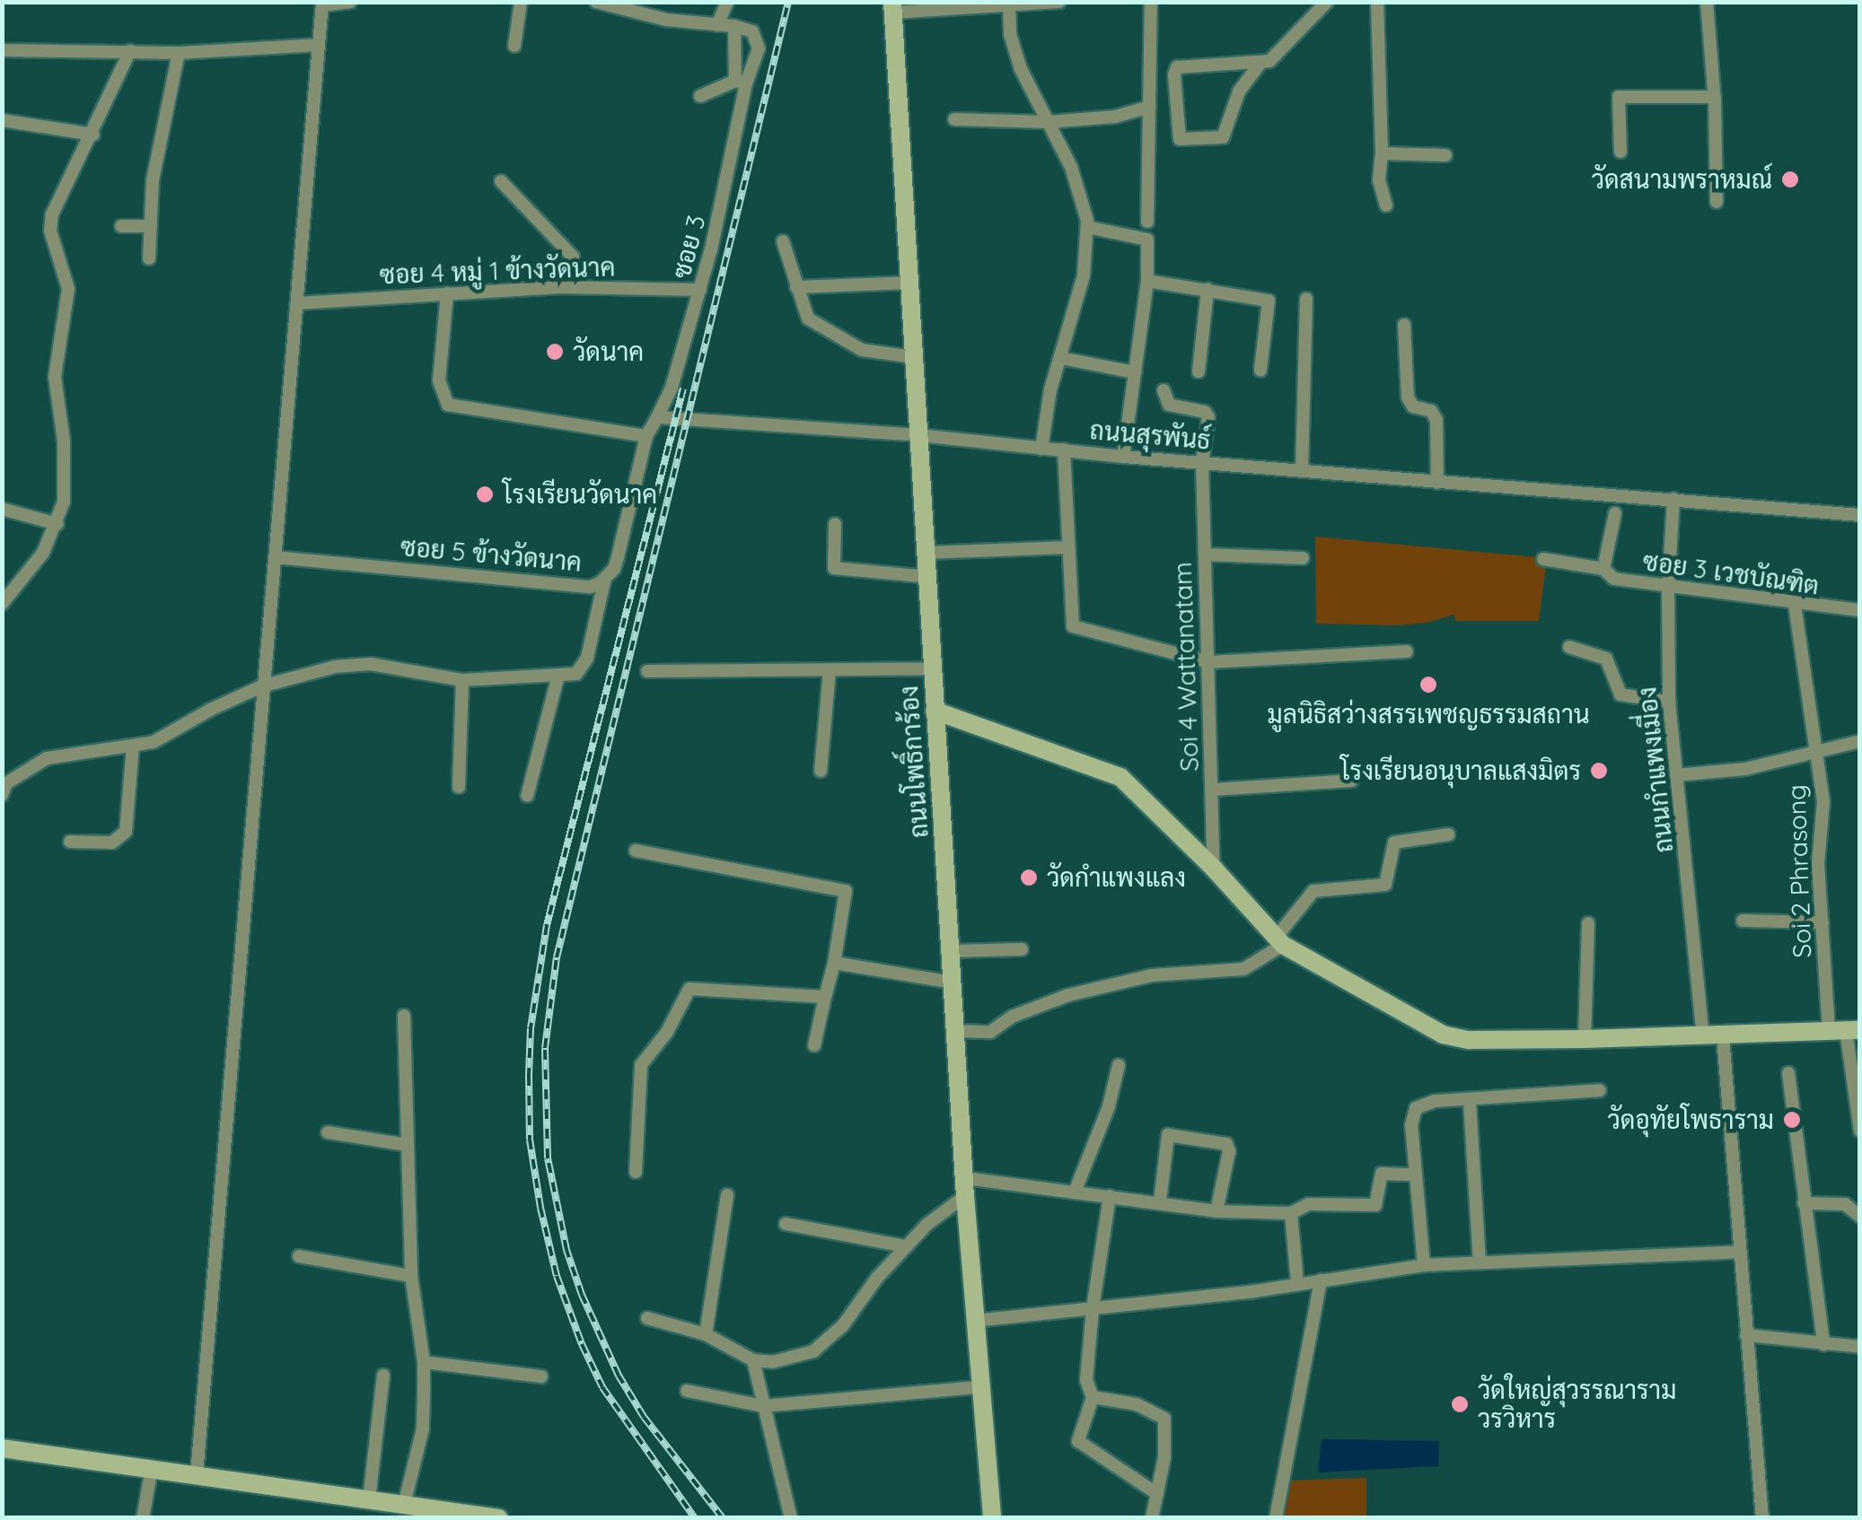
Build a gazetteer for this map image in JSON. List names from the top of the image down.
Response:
{
  "streets": {
    "street": [
      "ซอย 3",
      "ซอย 4 หมู่ 1 ข้างวัดนาค",
      "ถนนสุรพันธ์",
      "ซอย 5 ข้างวัดนาค",
      "ซอย 3 เวชบัณฑิต",
      "Soi 4 Wattanatam",
      "ถนนโพธิ์การ้อง",
      "ถนนกำแพงเมี่อง",
      "Soi 2 Phrasong"
    ]
  },
  "crossings": [
    ["ซอย 3", "ซอย 4 หมู่ 1 ข้างวัดนาค"],
    ["ซอย 3", "ถนนสุรพันธ์"],
    ["ถนนสุรพันธ์", "Soi 4 Wattanatam"],
    ["ถนนสุรพันธ์", "ถนนโพธิ์การ้อง"],
    ["ถนนสุรพันธ์", "ถนนกำแพงเมี่อง"],
    ["ซอย 3 เวชบัณฑิต", "ถนนกำแพงเมี่อง"],
    ["ซอย 3 เวชบัณฑิต", "Soi 2 Phrasong"]
  ],
  "places": [
    "วัดสนามพราหมณ์",
    "วัดนาค",
    "โรงเรียนวัดนาค",
    "มูลนิธิสว่างสรรเพชญธรรมสถาน",
    "โรงเรียนอนุบาลแสงมิตร",
    "วัดกำแพงแลง",
    "วัดอุทัยโพธาราม",
    "วัดใหญ่สุวรรณาราม วรวิหาร"
  ]
}
